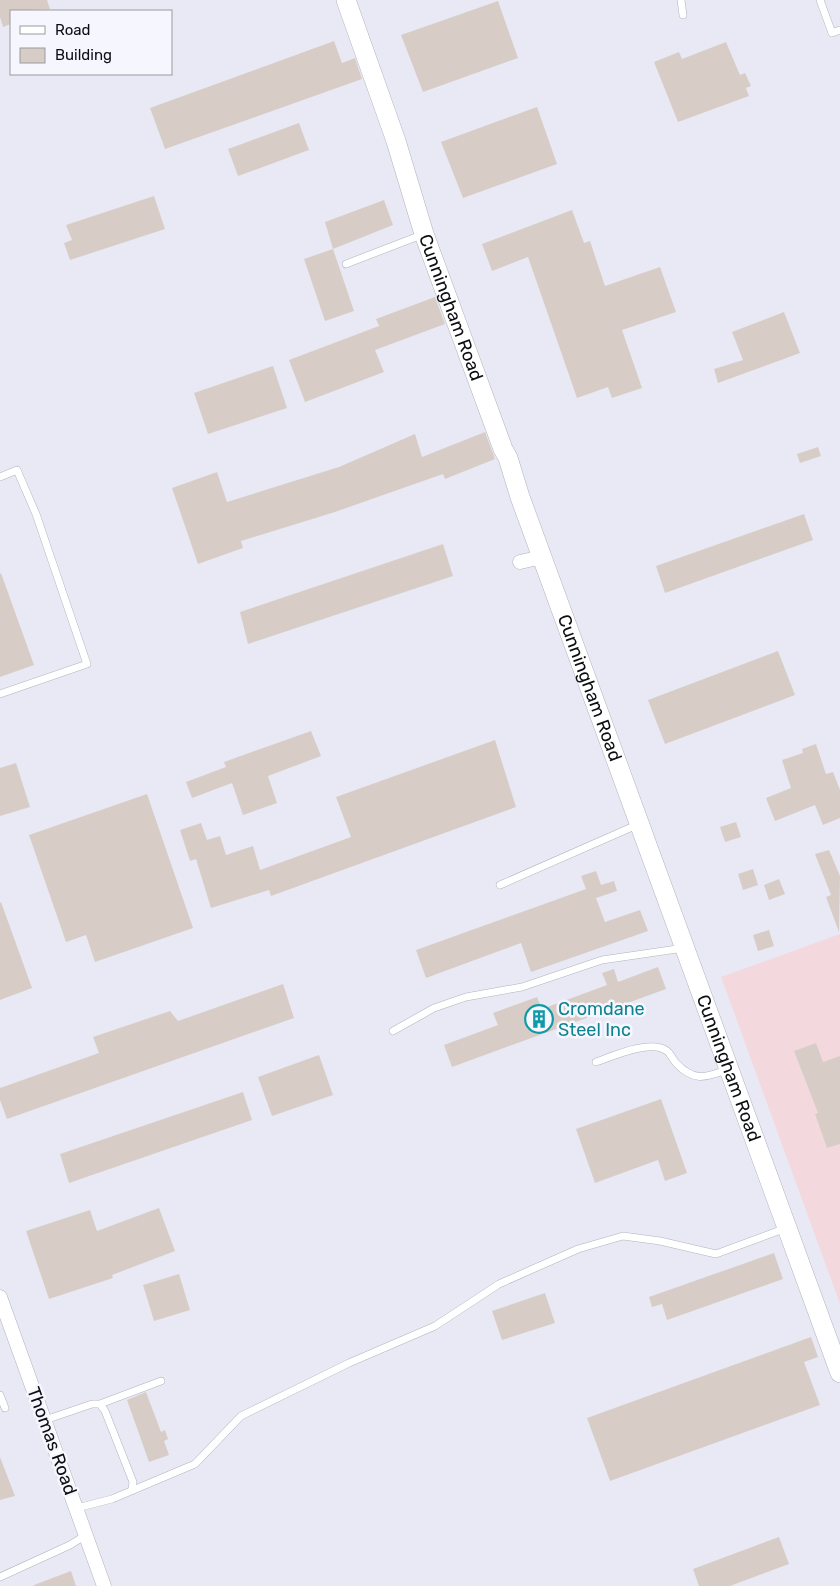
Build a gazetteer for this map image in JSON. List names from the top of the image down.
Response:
{
  "streets": {
    "street": ["Cunningham Road", "Thomas Road"]
  },
  "places": {
    "building": ["Cromdane Steel Inc"]
  },
  "legend": ["Road", "Building"]
}
